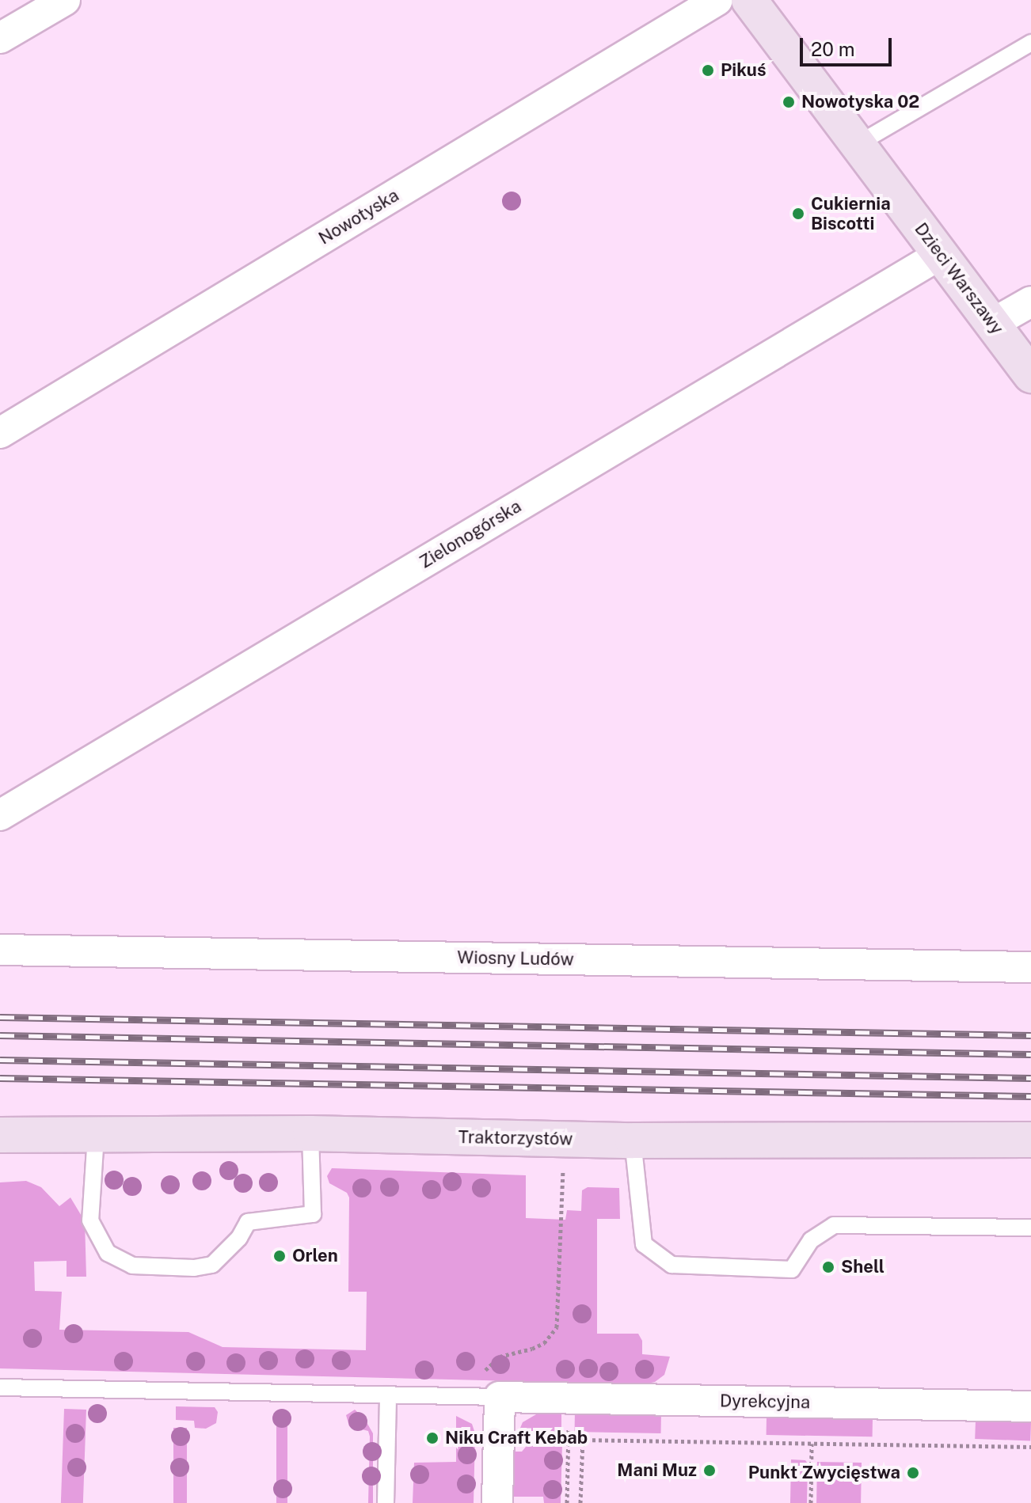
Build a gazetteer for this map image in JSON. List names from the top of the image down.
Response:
{
  "streets": {
    "street": [
      "Nowotyska",
      "Dzieci Warszawy",
      "Zielonogórska",
      "Wiosny Ludów",
      "Traktorzystów",
      "Dyrekcyjna"
    ]
  },
  "crossings": [
    ["Dzieci Warszawy", "Zielonogórska"]
  ],
  "places": [
    "Pikuś",
    "Nowotyska 02",
    "Cukiernia Biscotti",
    "Orlen",
    "Shell",
    "Niku Craft Kebab",
    "Mani Muz",
    "Punkt Zwycięstwa"
  ],
  "scale_bar": "20 m"
}
